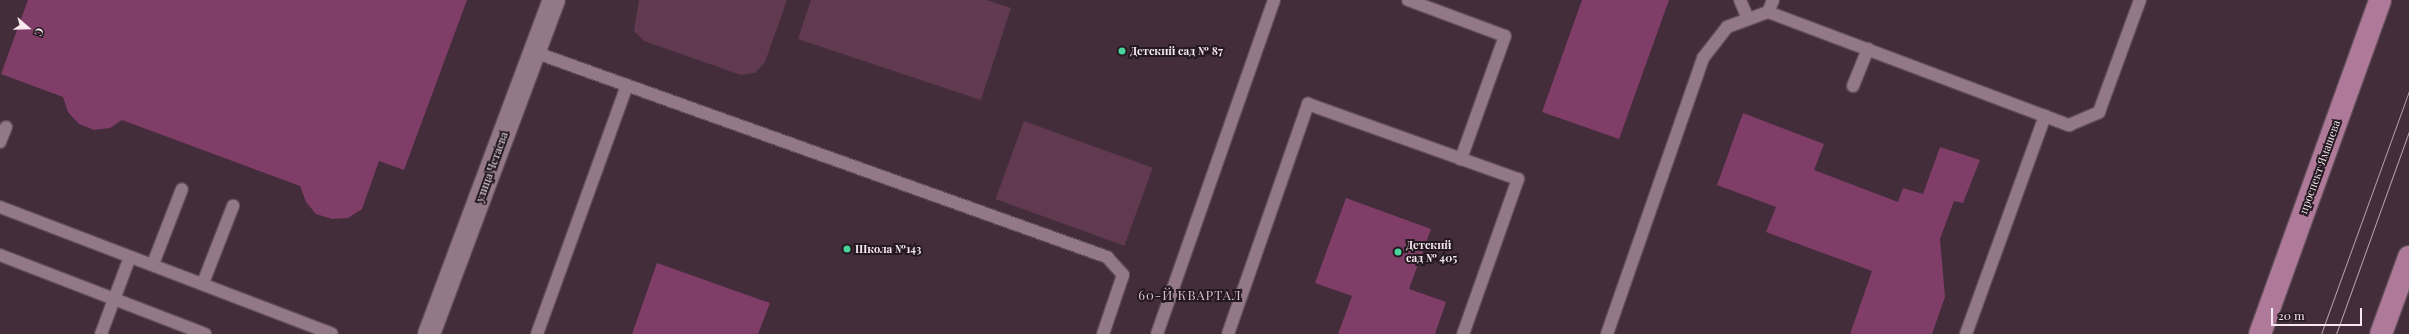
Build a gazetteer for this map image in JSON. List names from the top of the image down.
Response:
{
  "streets": {
    "main road": ["проспект Ямашева"],
    "street": ["улица Четаева"]
  },
  "districts": ["60-Й КВАРТАЛ"],
  "places": ["Детский сад № 87", "Школа №143", "Детский сад № 405"],
  "scale_bar": "20 m",
  "north": "right"
}
